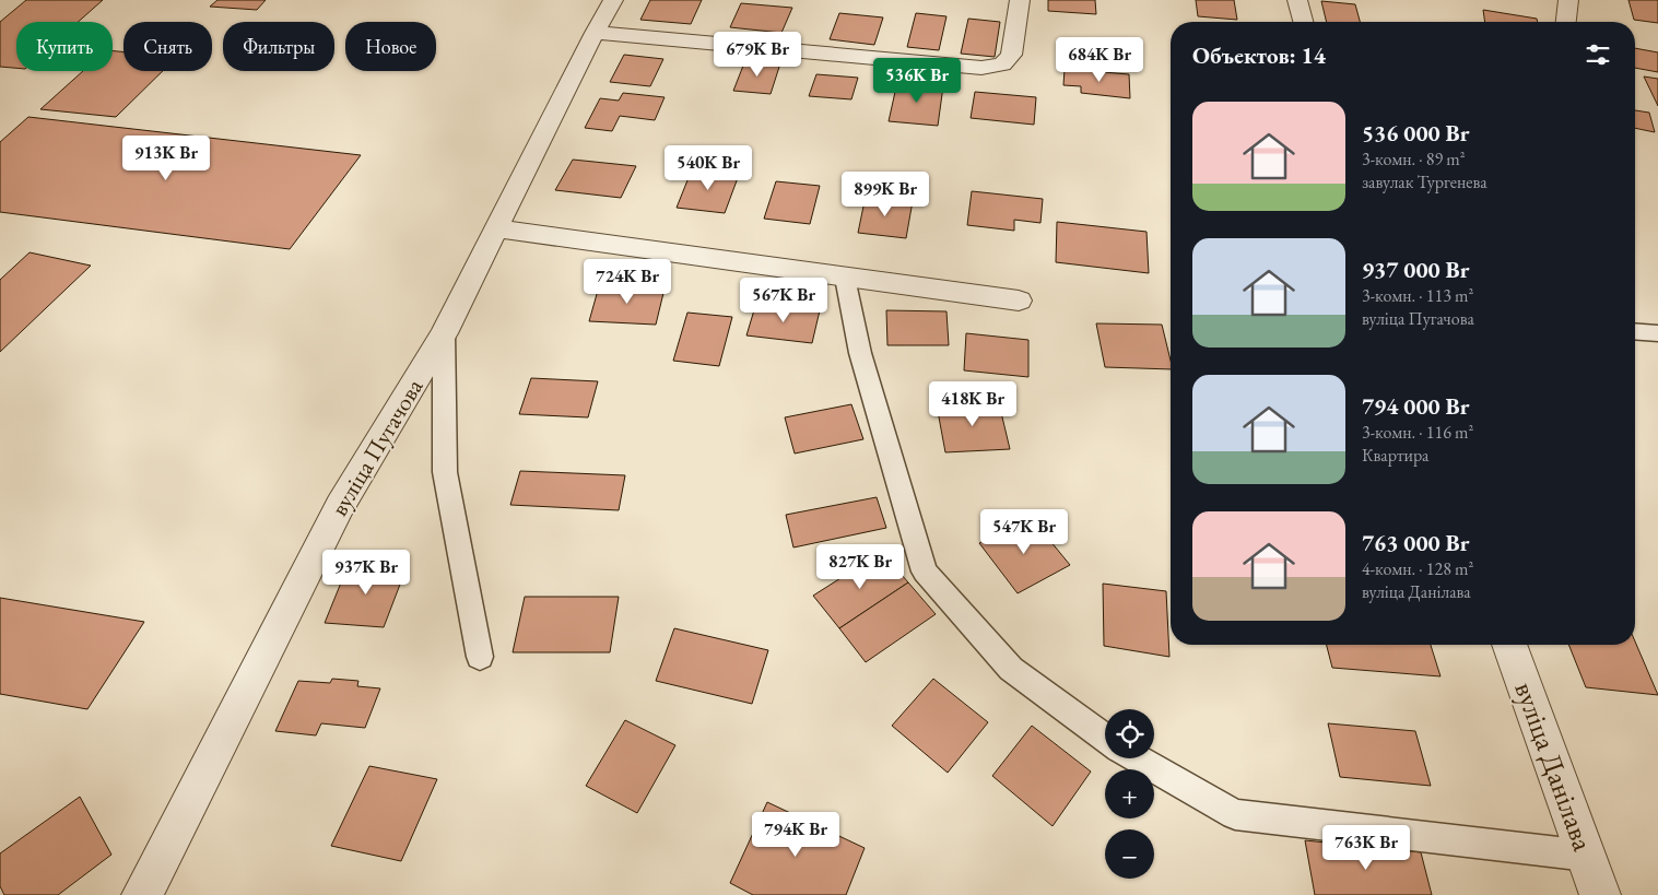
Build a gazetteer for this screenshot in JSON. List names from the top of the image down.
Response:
{
  "streets": {
    "street": ["вуліца Пугачова", "вуліца Данілава"]
  },
  "page": {
    "chip": [
      "Купить",
      "Снять",
      "Фильтры",
      "Новое"
    ],
    "heading": "Объектов: 14",
    "price": [
      "679K Br",
      "684K Br",
      "536K Br",
      "913K Br",
      "540K Br",
      "899K Br",
      "724K Br",
      "567K Br",
      "418K Br",
      "547K Br",
      "827K Br",
      "937K Br",
      "794K Br",
      "763K Br"
    ],
    "list": [
      {
        "name": "536 000 Br",
        "note": "3-комн. · 89 m² · завулак Тургенева"
      },
      {
        "name": "937 000 Br",
        "note": "3-комн. · 113 m² · вуліца Пугачова"
      },
      {
        "name": "794 000 Br",
        "note": "3-комн. · 116 m² · Квартира"
      },
      {
        "name": "763 000 Br",
        "note": "4-комн. · 128 m² · вуліца Данілава"
      }
    ],
    "map_buttons": ["+", "−"]
  }
}
